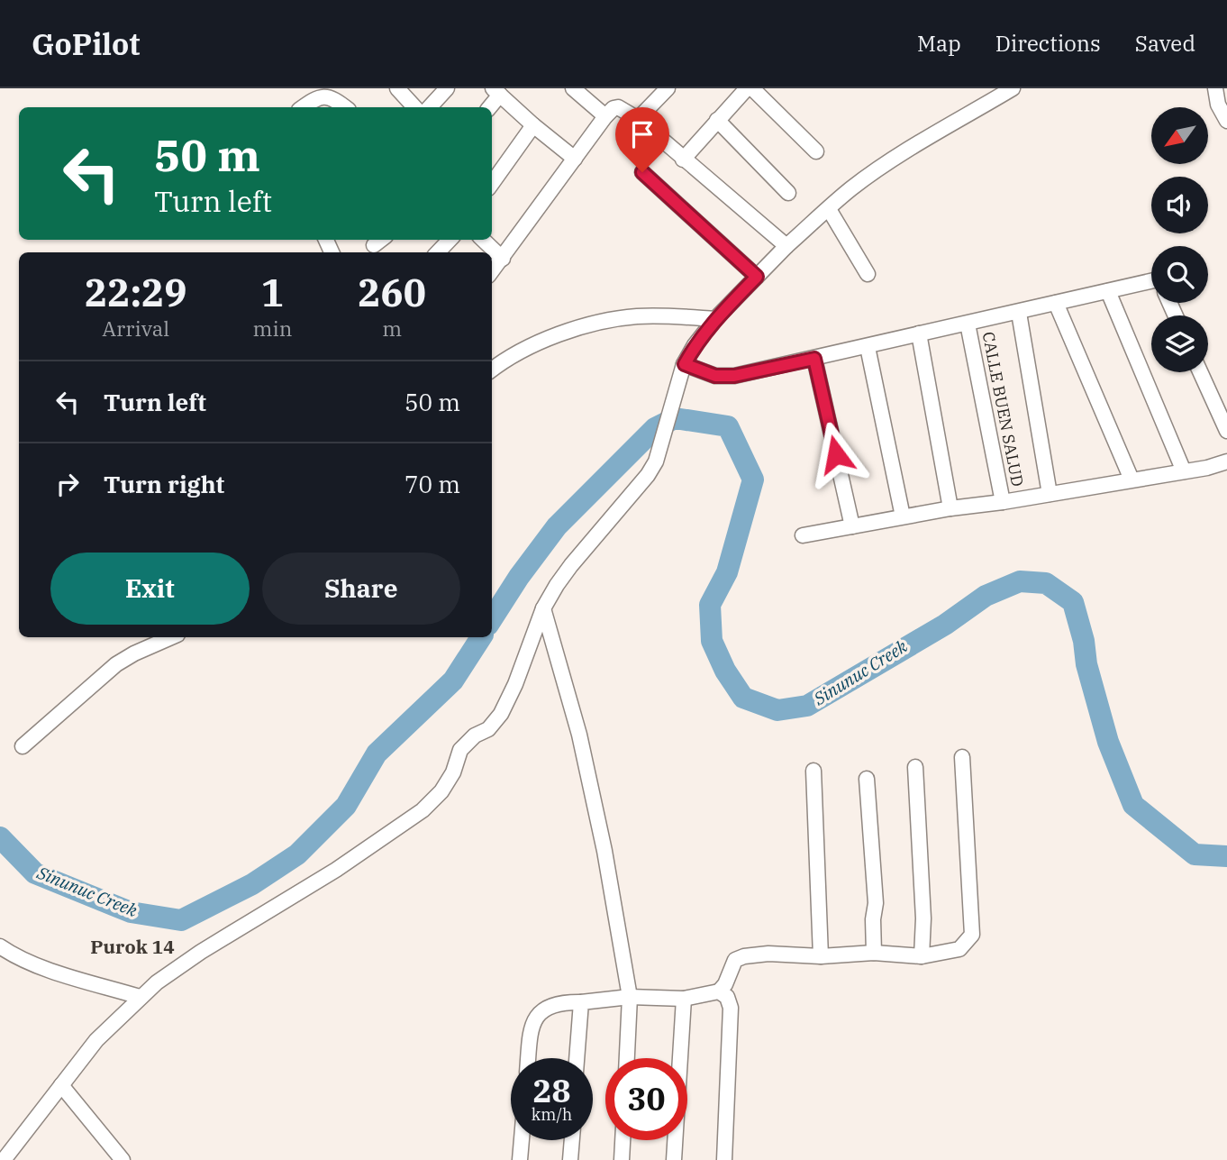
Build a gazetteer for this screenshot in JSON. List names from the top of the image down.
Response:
{
  "streets": {
    "street": ["CALLE BUEN SALUD"]
  },
  "districts": ["Purok 14"],
  "water": ["Sinunuc Creek"],
  "north": "bottom left",
  "page": {
    "header": "GoPilot",
    "nav": ["Map", "Directions", "Saved"],
    "turn": ["50 m", "Turn left"],
    "eta": [
      "22:29",
      "Arrival",
      "1",
      "min",
      "260",
      "m"
    ],
    "list": [
      {
        "name": "Turn left",
        "value": "50 m"
      },
      {
        "name": "Turn right",
        "value": "70 m"
      }
    ],
    "buttons": ["Exit", "Share"],
    "speed": "28 km/h",
    "limit": "30"
  }
}
